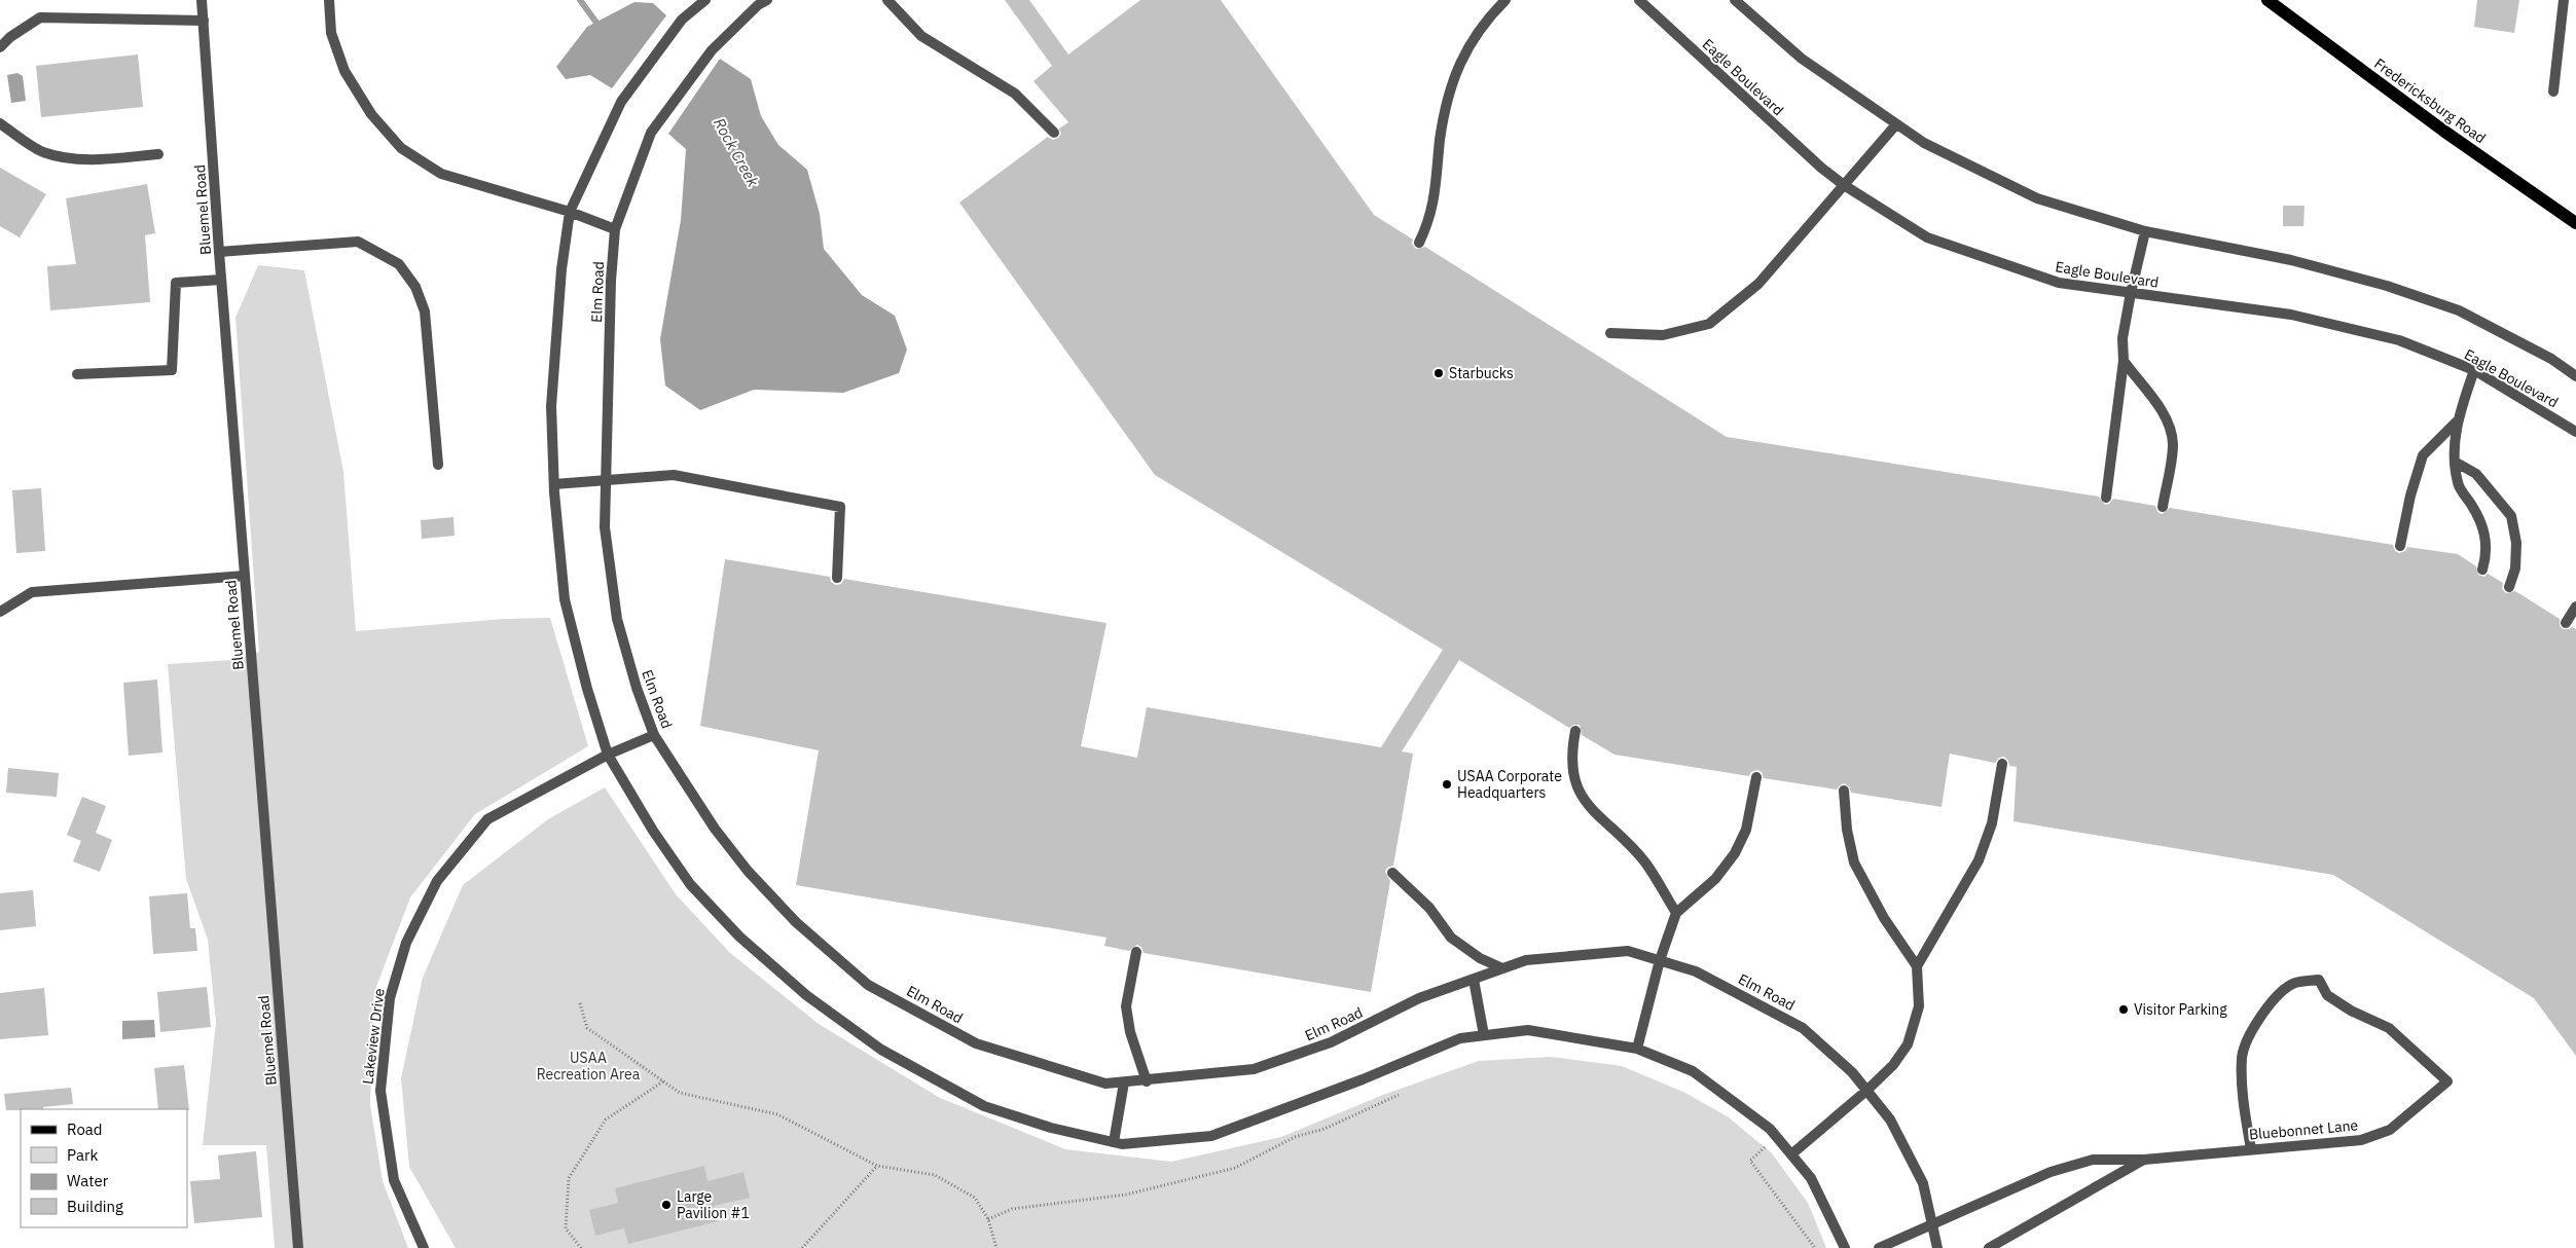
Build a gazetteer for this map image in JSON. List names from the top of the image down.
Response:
{
  "streets": {
    "main road": ["Fredericksburg Road"],
    "street": [
      "Eagle Boulevard",
      "Bluemel Road",
      "Elm Road",
      "Lakeview Drive",
      "Bluebonnet Lane"
    ]
  },
  "crossings": [
    ["Elm Road", "Lakeview Drive"],
    ["Elm Road", "Bluebonnet Lane"]
  ],
  "water": ["Rock Creek"],
  "parks": ["USAA Recreation Area"],
  "places": [
    "Starbucks",
    "USAA Corporate Headquarters",
    "Visitor Parking",
    "Large Pavilion #1"
  ],
  "legend": [
    "Road",
    "Park",
    "Water",
    "Building"
  ]
}
